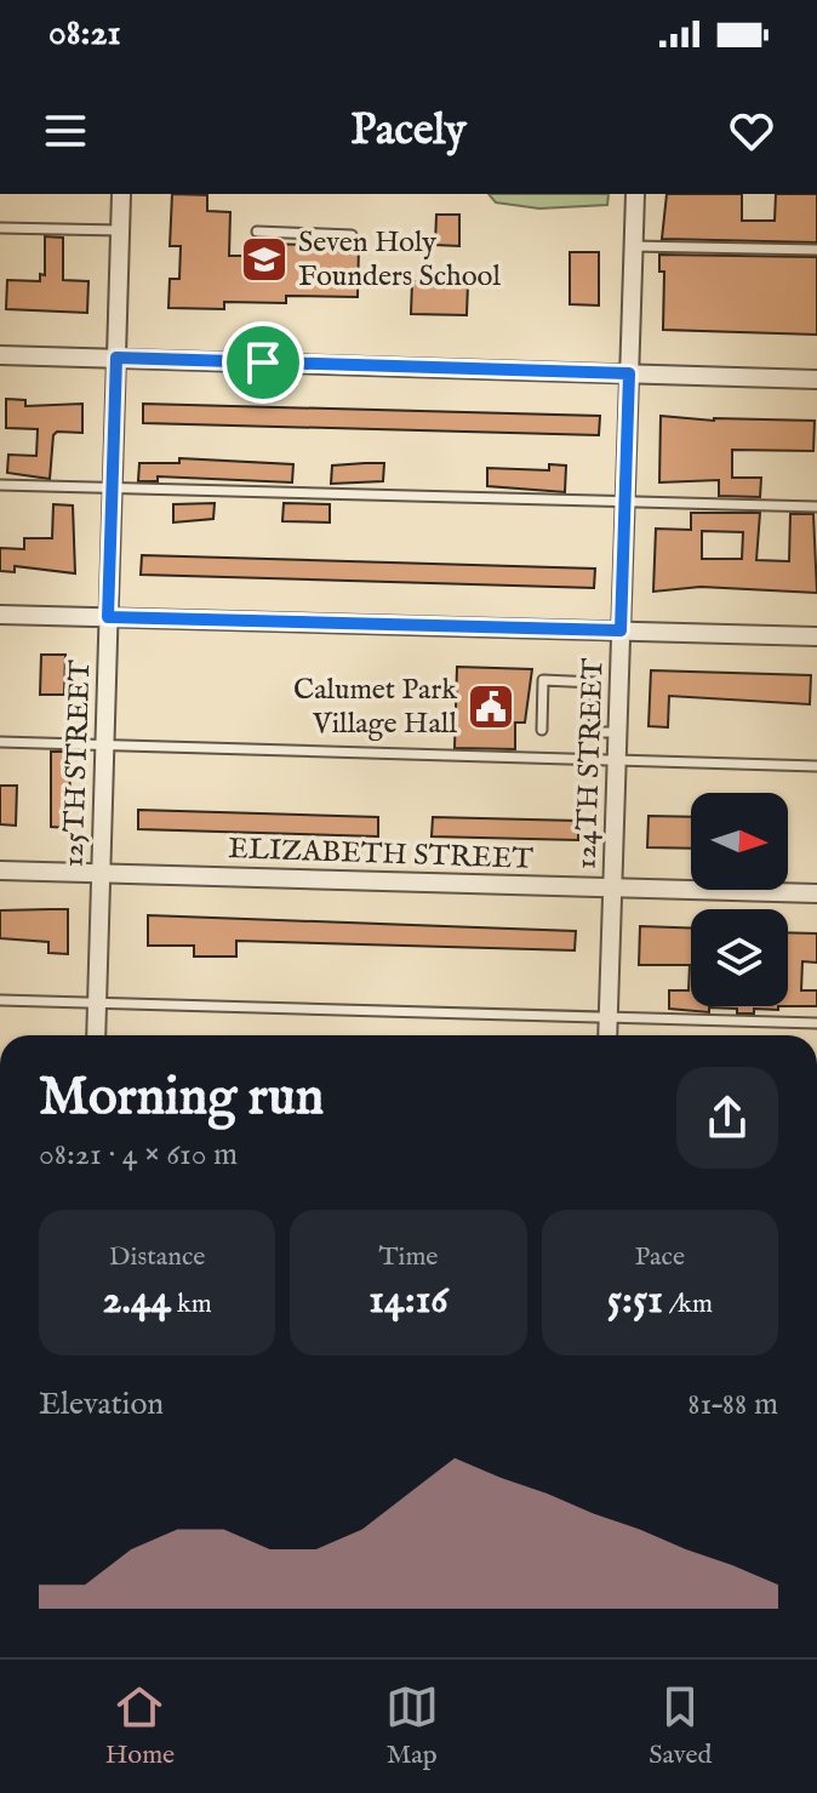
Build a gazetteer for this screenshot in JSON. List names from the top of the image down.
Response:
{
  "streets": {
    "street": ["125TH STREET", "124TH STREET", "ELIZABETH STREET"]
  },
  "crossings": [
    ["125TH STREET", "ELIZABETH STREET"],
    ["124TH STREET", "ELIZABETH STREET"]
  ],
  "places": {
    "school or university": ["Seven Holy Founders School"],
    "public building": ["Calumet Park Village Hall"]
  },
  "north": "right",
  "page": {
    "status": "08:21",
    "header": "Pacely",
    "heading": ["Morning run", "08:21 · 4 × 610 m"],
    "stats": [
      ["Distance", "2.44 km"],
      ["Time", "14:16"],
      ["Pace", "5:51 /km"]
    ],
    "chart": ["Elevation", "81–88 m"],
    "tabs": ["Home", "Map", "Saved"]
  }
}
